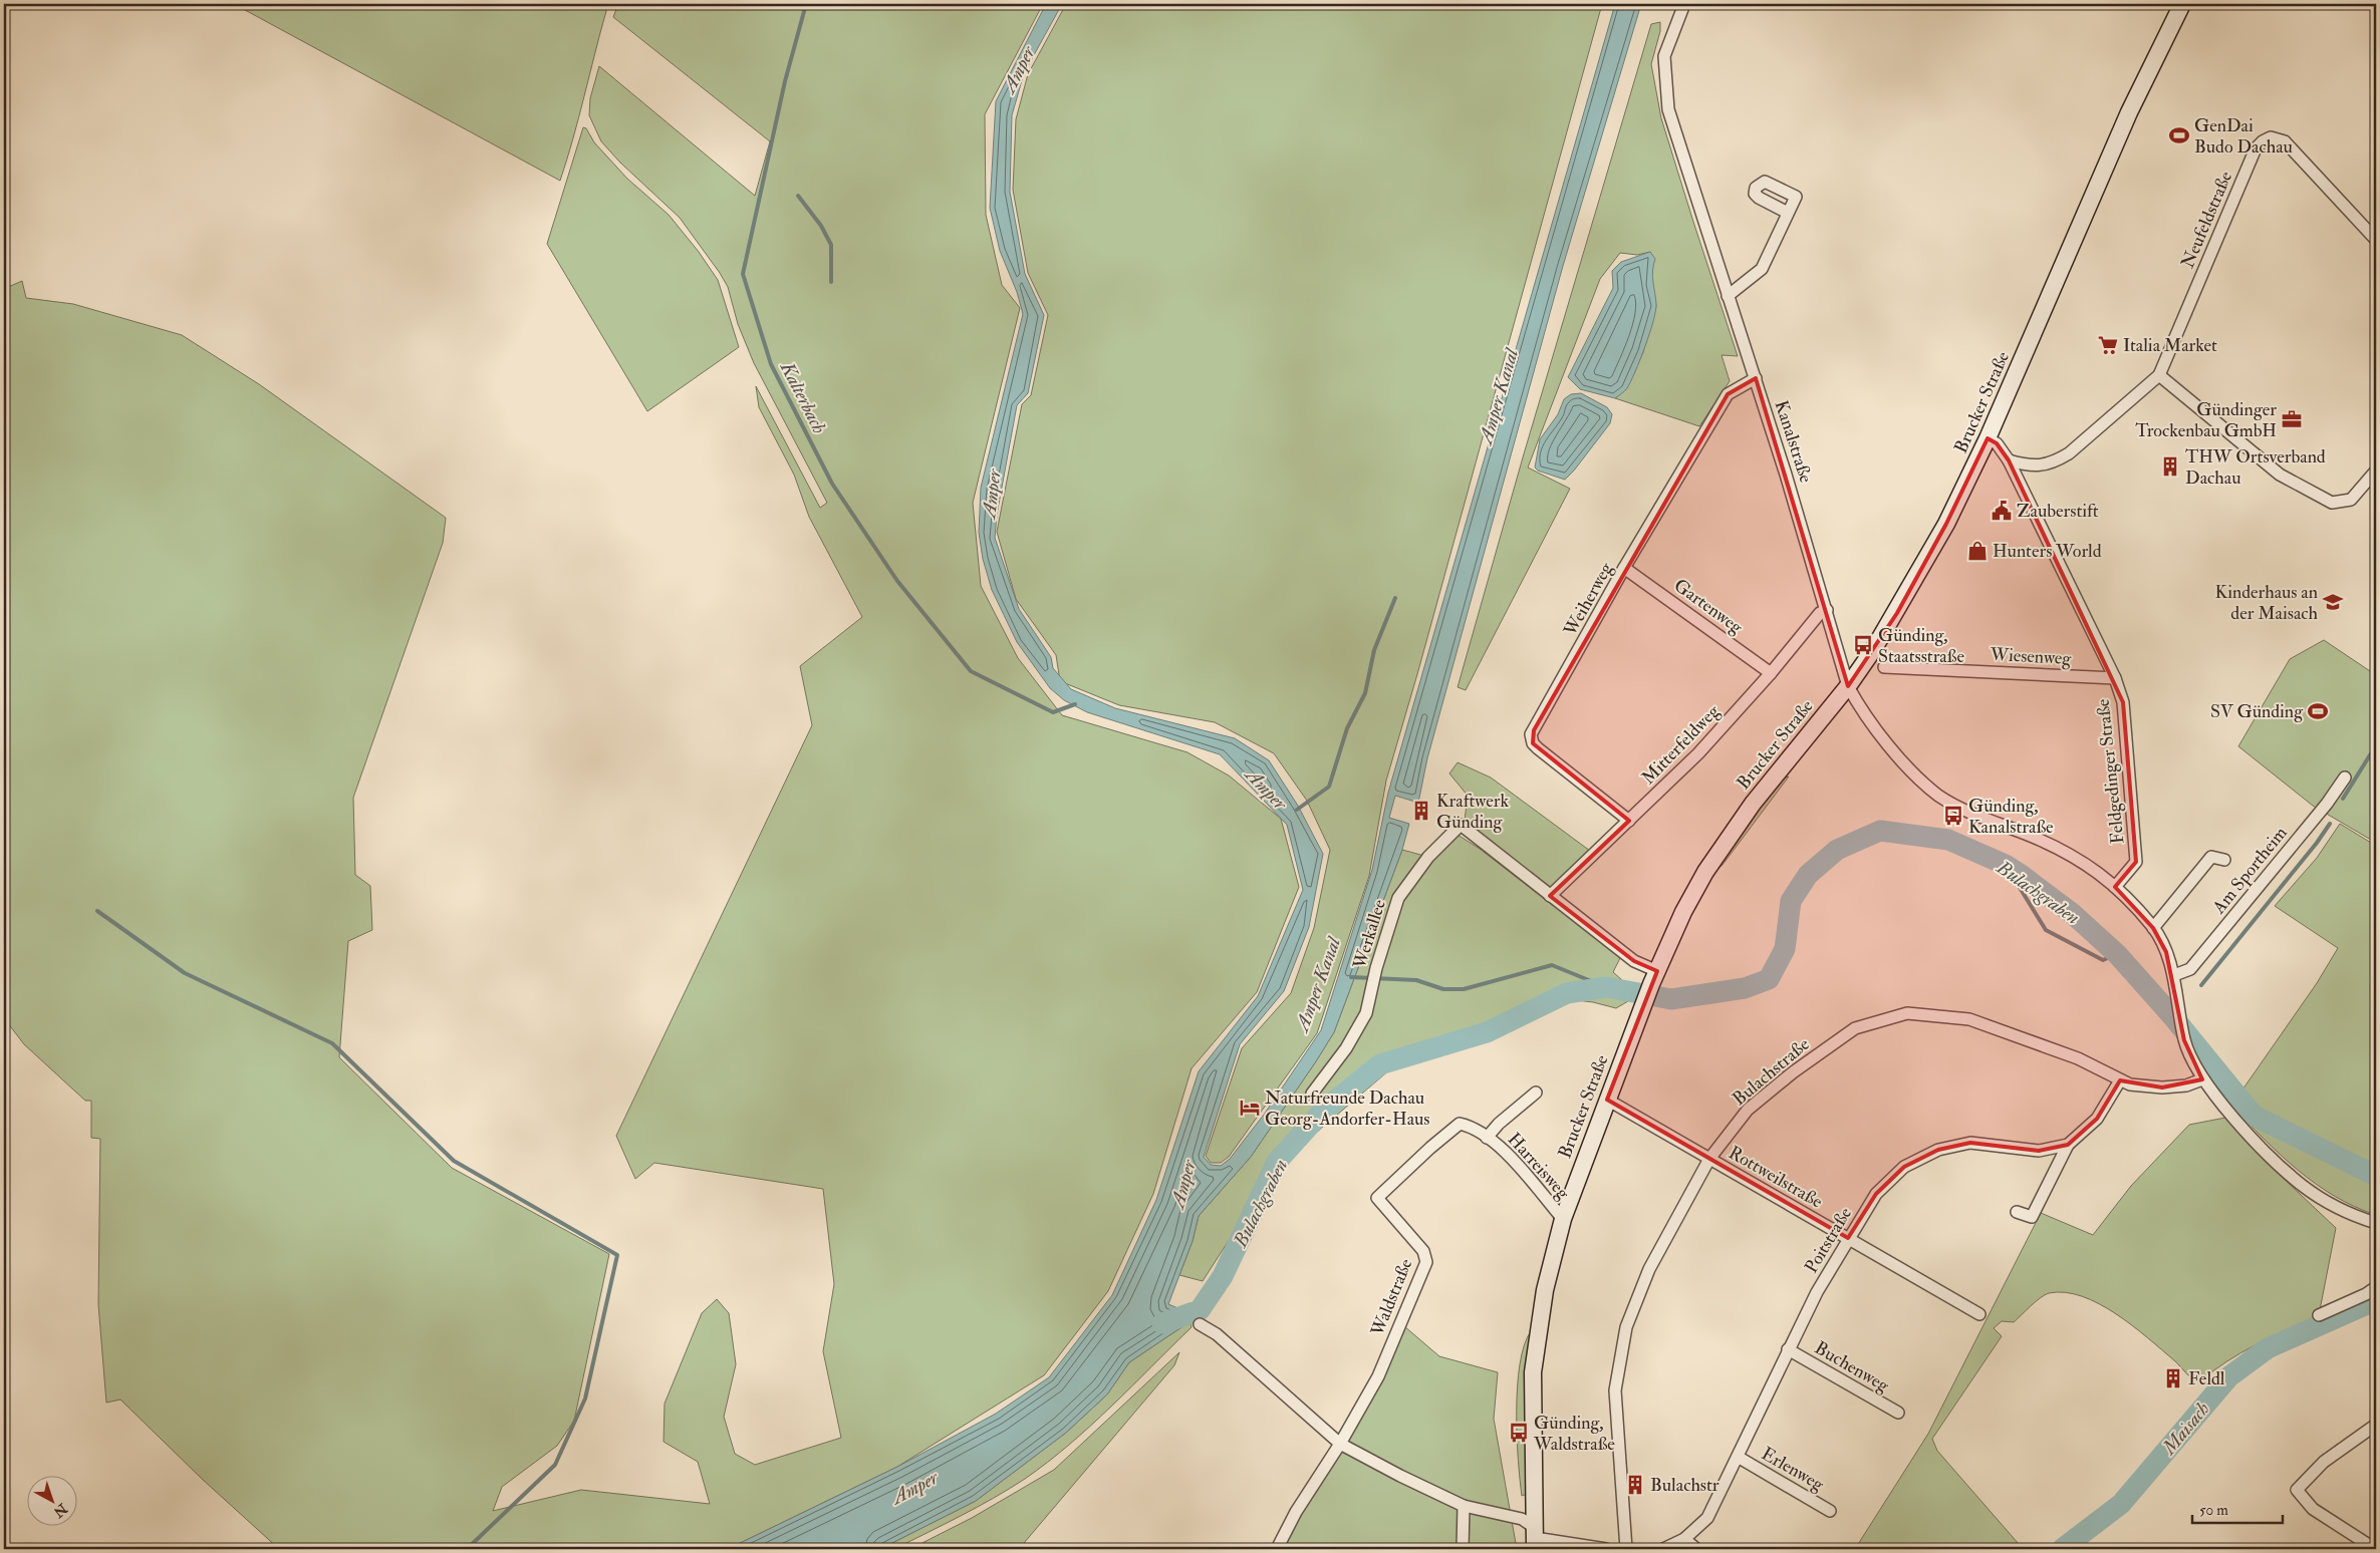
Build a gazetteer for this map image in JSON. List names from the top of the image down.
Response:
{
  "streets": {
    "main road": ["Brucker Straße"],
    "street": [
      "Neufeldstraße",
      "Kanalstraße",
      "Weiherweg",
      "Gartenweg",
      "Wiesenweg",
      "Mitterfeldweg",
      "Feldgedinger Straße",
      "Am Sportheim",
      "Werkallee",
      "Bulachstraße",
      "Harreisweg",
      "Rottweilstraße",
      "Poitstraße",
      "Waldstraße",
      "Buchenweg",
      "Erlenweg"
    ]
  },
  "crossings": [
    ["Neufeldstraße", "Feldgedinger Straße"],
    ["Brucker Straße", "Kanalstraße"],
    ["Brucker Straße", "Feldgedinger Straße"],
    ["Brucker Straße", "Werkallee"],
    ["Brucker Straße", "Harreisweg"],
    ["Brucker Straße", "Rottweilstraße"],
    ["Kanalstraße", "Weiherweg"],
    ["Kanalstraße", "Mitterfeldweg"],
    ["Kanalstraße", "Feldgedinger Straße"],
    ["Kanalstraße", "Am Sportheim"],
    ["Kanalstraße", "Bulachstraße"],
    ["Weiherweg", "Gartenweg"],
    ["Weiherweg", "Mitterfeldweg"],
    ["Gartenweg", "Mitterfeldweg"],
    ["Wiesenweg", "Feldgedinger Straße"],
    ["Mitterfeldweg", "Werkallee"],
    ["Bulachstraße", "Rottweilstraße"],
    ["Bulachstraße", "Poitstraße"],
    ["Harreisweg", "Waldstraße"],
    ["Rottweilstraße", "Poitstraße"],
    ["Poitstraße", "Buchenweg"],
    ["Poitstraße", "Erlenweg"]
  ],
  "water": [
    "Amper",
    "Amper Kanal",
    "Kalterbach",
    "Bulachgraben",
    "Maisach"
  ],
  "places": {
    "sports": ["GenDai Budo Dachau", "SV Günding"],
    "supermarket": ["Italia Market"],
    "office": ["Gündinger Trockenbau GmbH"],
    "building": [
      "THW Ortsverband Dachau",
      "Kraftwerk Günding",
      "Feldl",
      "Bulachstr"
    ],
    "public building": ["Zauberstift"],
    "shop": ["Hunters World"],
    "school or university": ["Kinderhaus an der Maisach"],
    "bus stop": ["Günding, Staatsstraße", "Günding, Kanalstraße", "Günding, Waldstraße"],
    "hotel": ["Naturfreunde Dachau Georg-Andorfer-Haus"]
  },
  "scale_bar": "50 m",
  "north": "bottom right"
}
